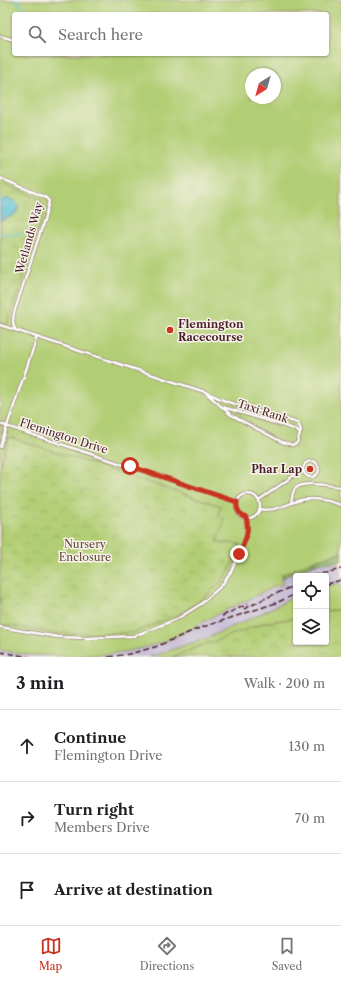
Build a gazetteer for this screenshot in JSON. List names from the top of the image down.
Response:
{
  "streets": {
    "lane": ["Wetlands Way", "Taxi Rank", "Flemington Drive"]
  },
  "parks": ["Nursery Enclosure"],
  "places": ["Flemington Racecourse", "Phar Lap"],
  "north": "bottom left",
  "page": {
    "search": "Search here",
    "heading": ["3 min", "Walk · 200 m"],
    "list": [
      ["Continue", "Flemington Drive", "130 m"],
      ["Turn right", "Members Drive", "70 m"],
      "Arrive at destination"
    ],
    "nav": ["Map", "Directions", "Saved"]
  }
}
